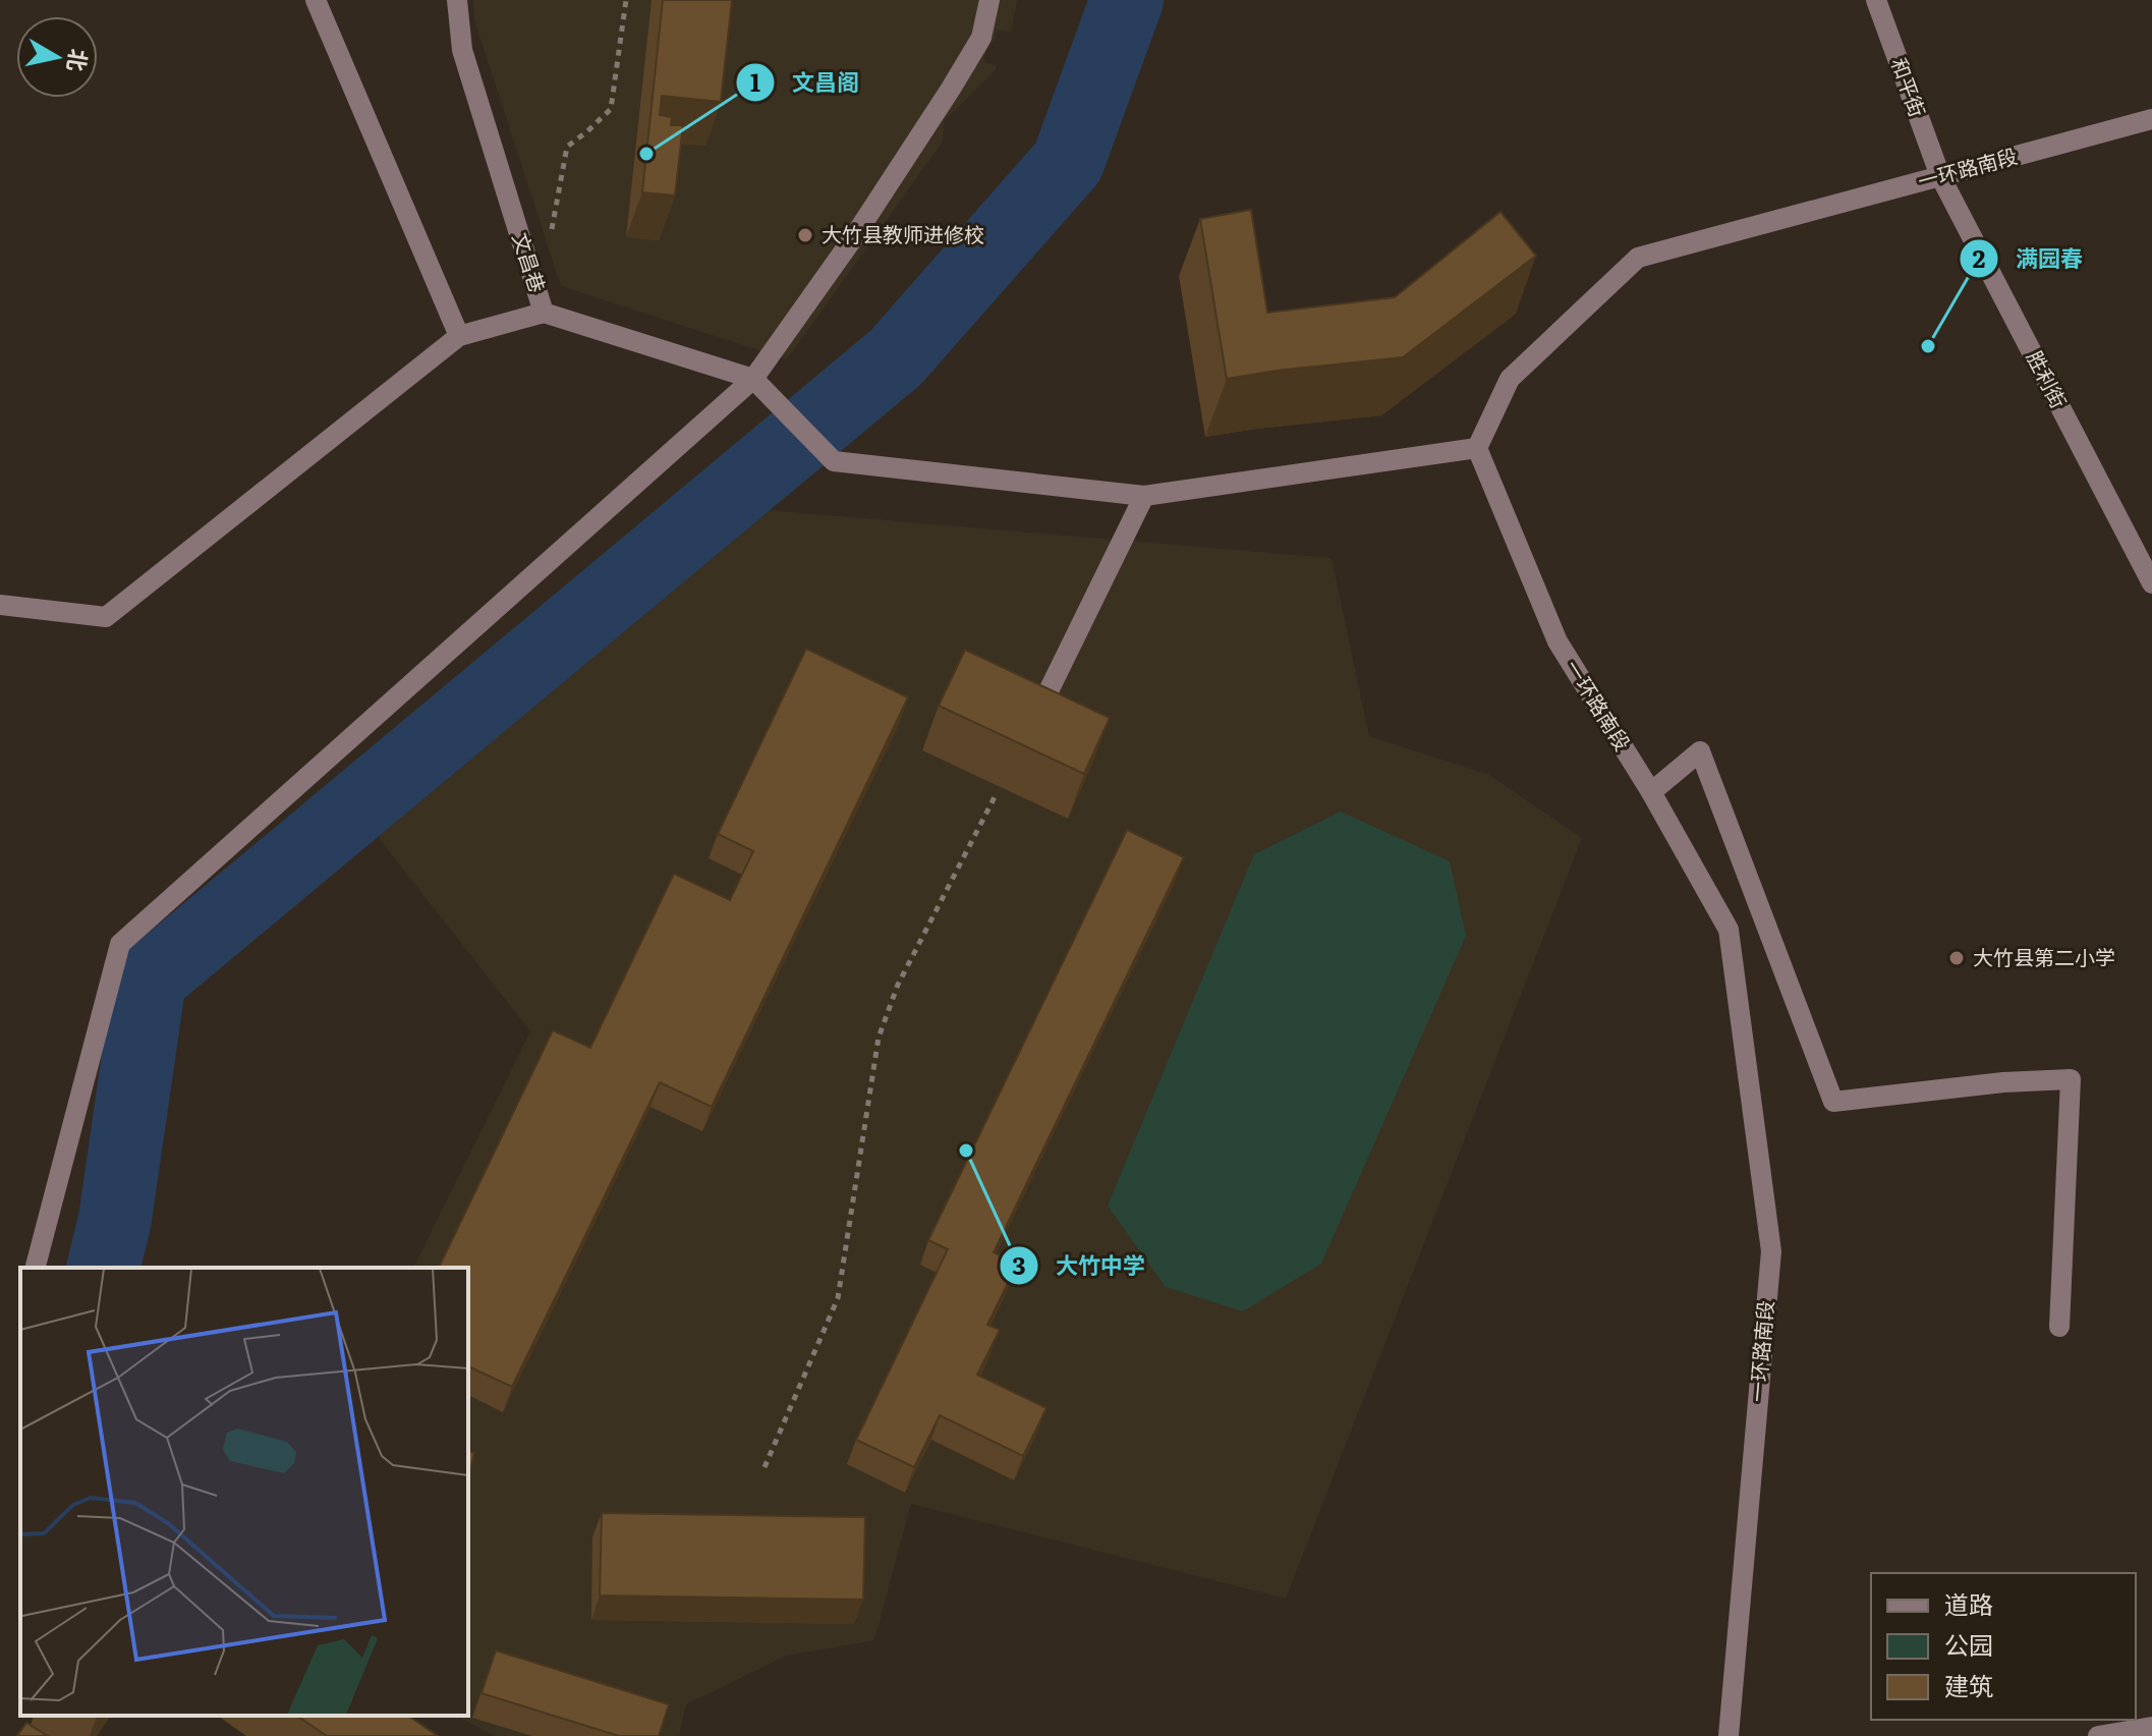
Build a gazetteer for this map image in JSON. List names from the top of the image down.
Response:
{
  "streets": {
    "street": [
      "和平街",
      "一环路南段",
      "文昌巷",
      "胜利街"
    ]
  },
  "crossings": [
    ["和平街", "一环路南段"],
    ["和平街", "胜利街"],
    ["一环路南段", "胜利街"]
  ],
  "places": [
    "文昌阁",
    "大竹县教师进修校",
    "满园春",
    "大竹县第二小学",
    "大竹中学"
  ],
  "legend": ["道路", "公园", "建筑"],
  "north": "right"
}
